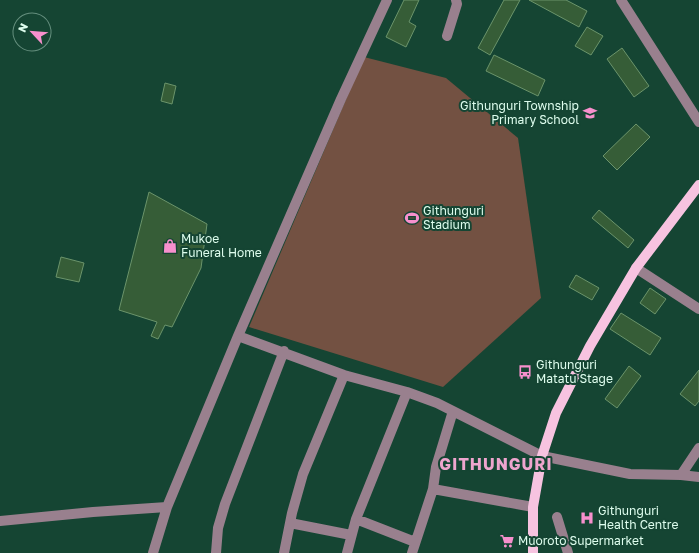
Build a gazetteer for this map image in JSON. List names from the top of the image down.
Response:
{
  "districts": ["GITHUNGURI"],
  "places": {
    "school or university": ["Githunguri Township Primary School"],
    "sports": ["Githunguri Stadium"],
    "shop": ["Mukoe Funeral Home"],
    "bus stop": ["Githunguri Matatu Stage"],
    "hospital": ["Githunguri Health Centre"],
    "supermarket": ["Muoroto Supermarket"]
  },
  "north": "top left"
}
